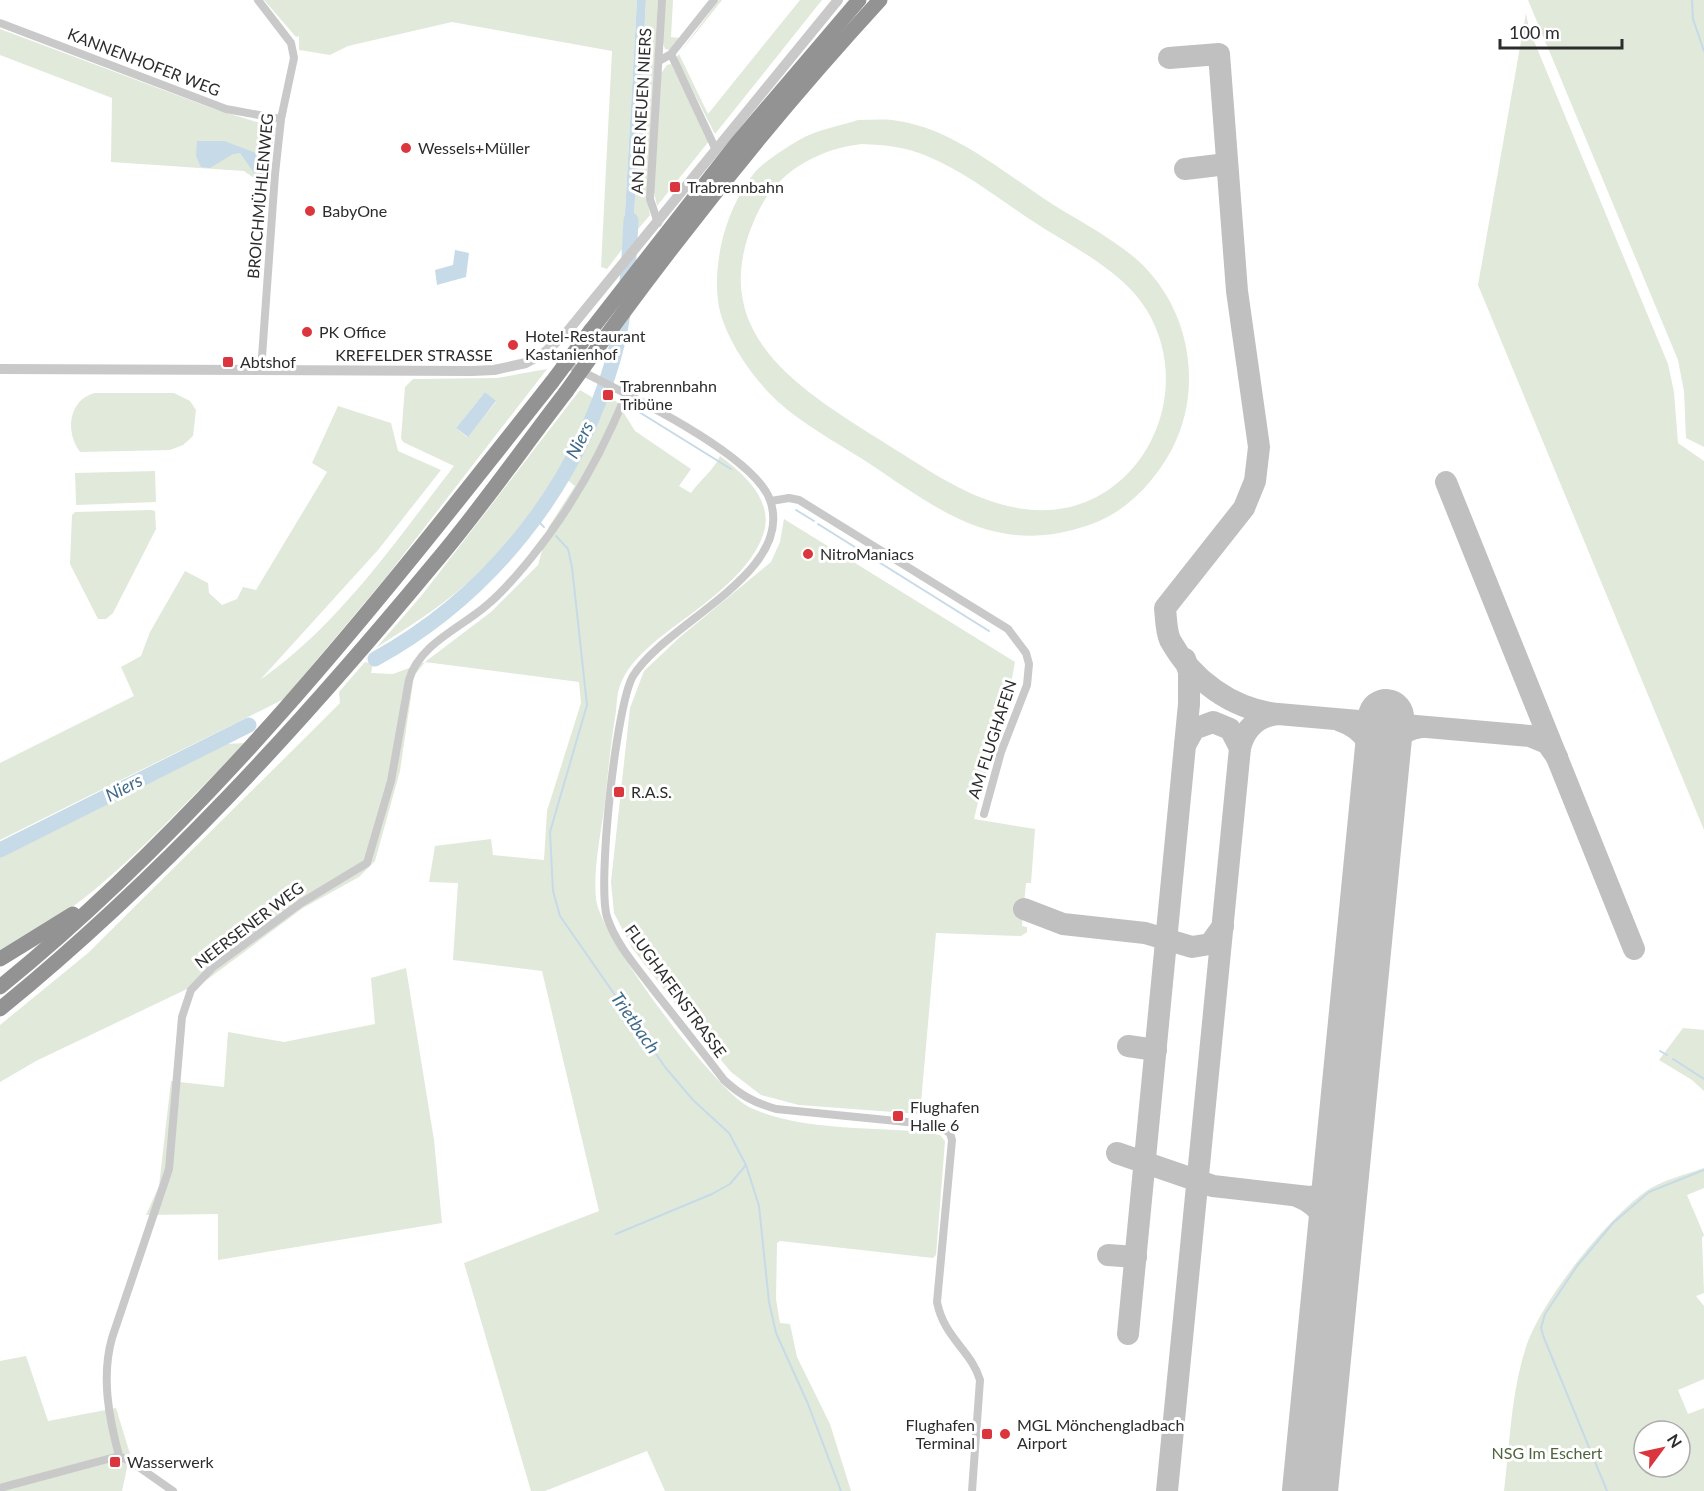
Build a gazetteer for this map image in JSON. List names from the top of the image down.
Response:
{
  "streets": {
    "street": [
      "KANNENHOFER WEG",
      "AN DER NEUEN NIERS",
      "BROICHMÜHLENWEG",
      "KREFELDER STRASSE",
      "AM FLUGHAFEN",
      "NEERSENER WEG",
      "FLUGHAFENSTRASSE"
    ]
  },
  "crossings": [
    ["KANNENHOFER WEG", "BROICHMÜHLENWEG"],
    ["AN DER NEUEN NIERS", "KREFELDER STRASSE"],
    ["BROICHMÜHLENWEG", "KREFELDER STRASSE"],
    ["AM FLUGHAFEN", "FLUGHAFENSTRASSE"]
  ],
  "water": ["Niers", "Trietbach"],
  "parks": ["NSG Im Eschert"],
  "places": {
    "other": [
      "Wessels+Müller",
      "BabyOne",
      "PK Office",
      "Hotel-Restaurant Kastanienhof",
      "NitroManiacs",
      "MGL Mönchengladbach Airport"
    ],
    "transit": [
      "Trabrennbahn",
      "Abtshof",
      "Trabrennbahn Tribüne",
      "R.A.S.",
      "Flughafen Halle 6",
      "Flughafen Terminal",
      "Wasserwerk"
    ]
  },
  "scale_bar": "100 m",
  "north": "top right"
}
